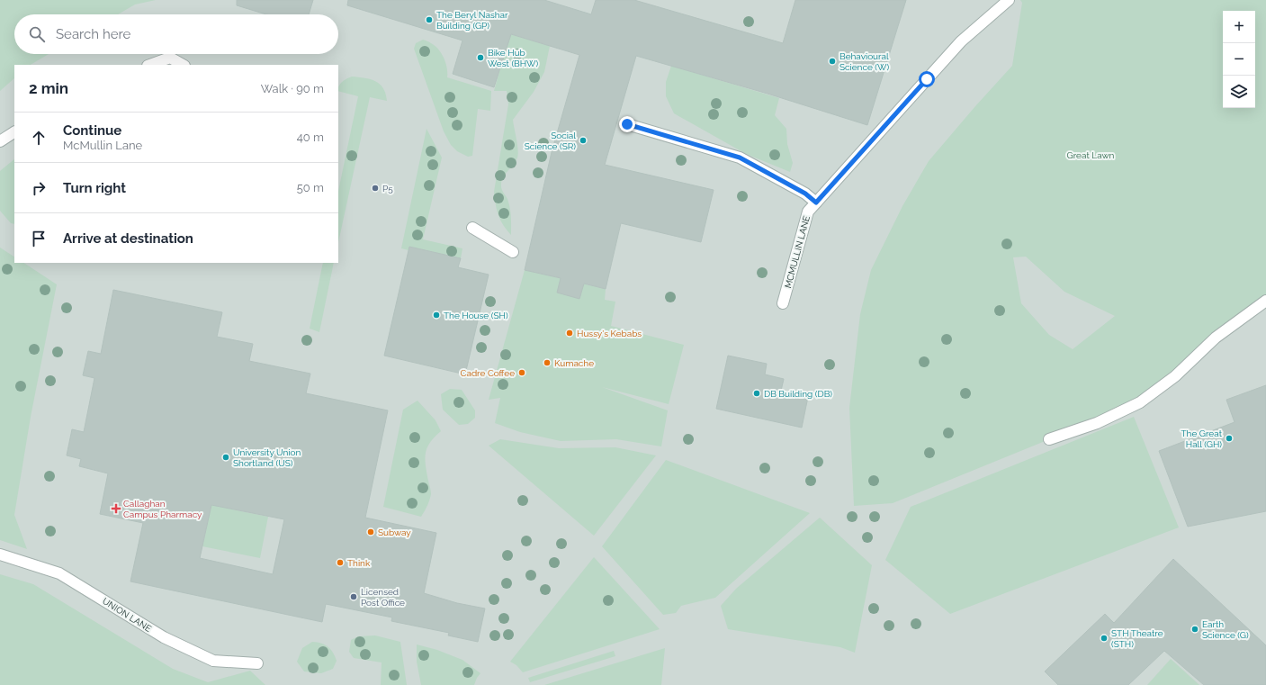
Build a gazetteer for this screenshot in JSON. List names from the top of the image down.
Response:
{
  "streets": {
    "street": ["MCMULLIN LANE", "UNION LANE"]
  },
  "parks": ["Great Lawn"],
  "places": {
    "other": [
      "The Beryl Nashar Building (GP)",
      "Bike Hub West (BHW)",
      "Behavioural Science (W)",
      "Social Science (SR)",
      "P5",
      "The House (SH)",
      "Hussy's Kebabs",
      "Kumache",
      "Cadre Coffee",
      "DB Building (DB)",
      "The Great Hall (GH)",
      "University Union Shortland (US)",
      "Subway",
      "Think",
      "Licensed Post Office",
      "Earth Science (G)",
      "STH Theatre (STH)"
    ],
    "health": ["Callaghan Campus Pharmacy"]
  },
  "page": {
    "map_buttons": ["+", "−"],
    "search": "Search here",
    "heading": ["2 min", "Walk · 90 m"],
    "list": [
      ["Continue", "McMullin Lane", "40 m"],
      ["Turn right", "50 m"],
      "Arrive at destination"
    ]
  }
}
